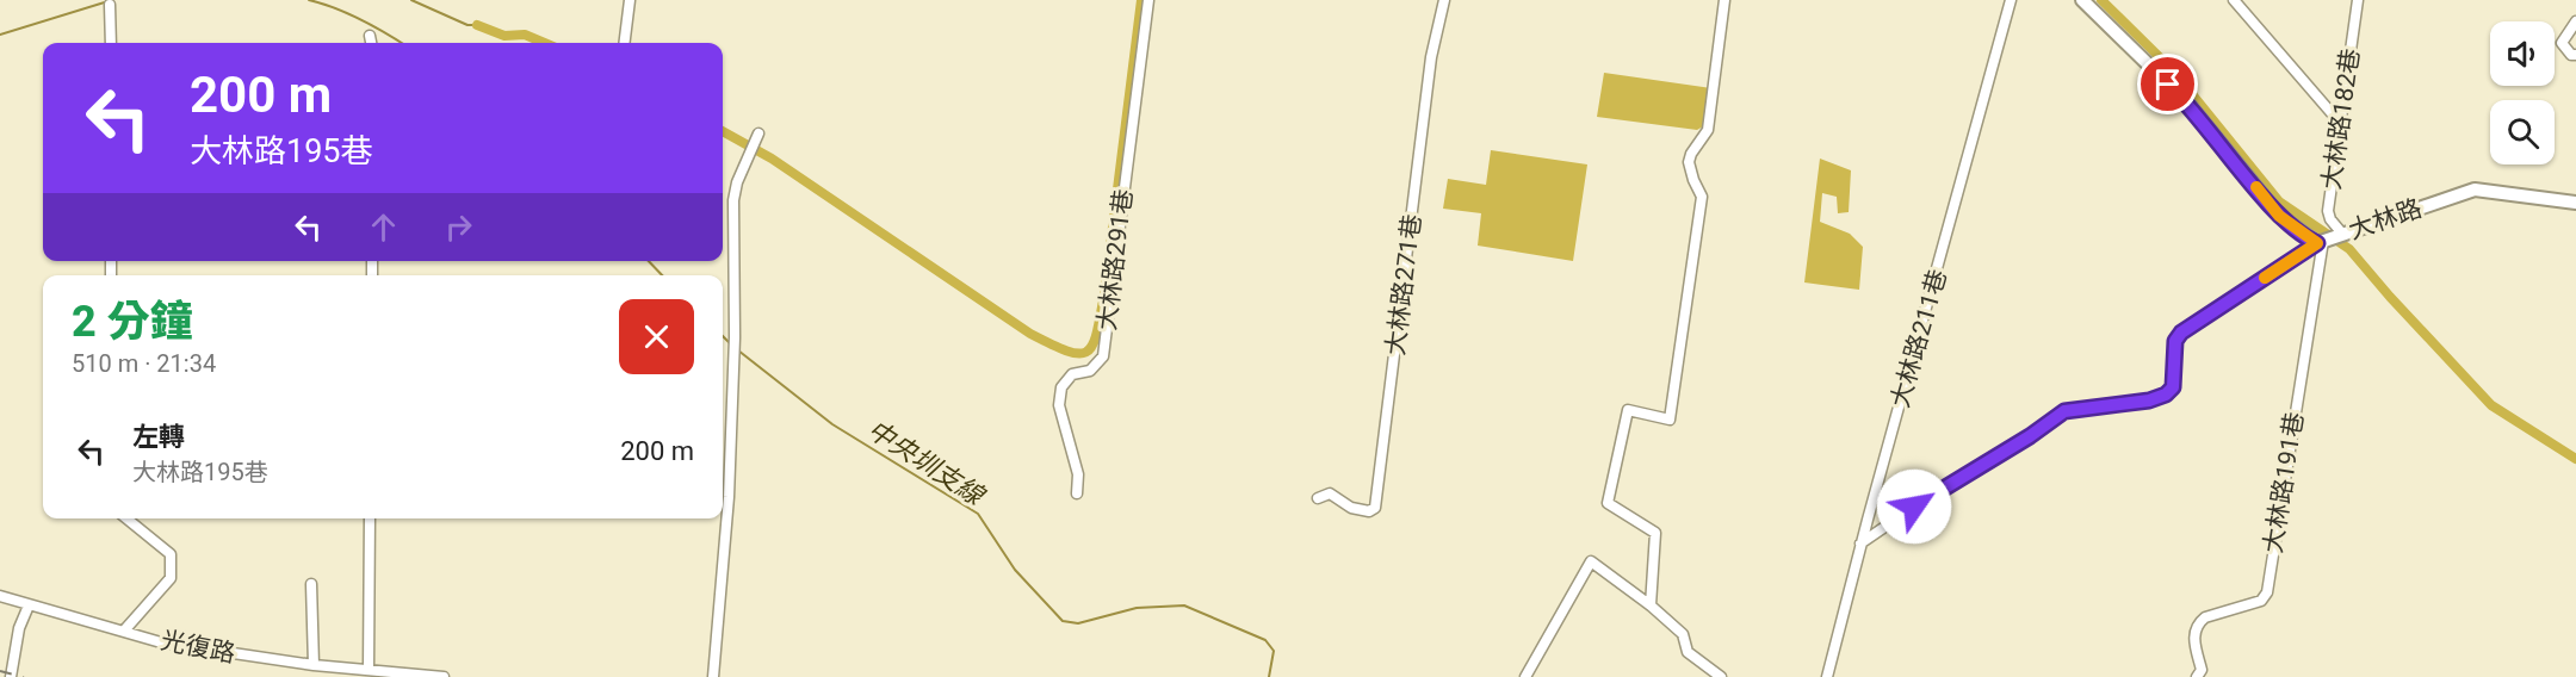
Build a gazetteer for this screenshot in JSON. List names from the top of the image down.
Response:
{
  "streets": {
    "street": [
      "大林路182巷",
      "大林路",
      "大林路291巷",
      "大林路271巷",
      "大林路211巷",
      "大林路191巷",
      "光復路"
    ]
  },
  "crossings": [
    ["大林路182巷", "大林路"],
    ["大林路", "大林路191巷"]
  ],
  "water": ["中央圳支線"],
  "page": {
    "turn": ["200 m", "大林路195巷"],
    "heading": ["2 分鐘", "510 m · 21:34"],
    "list": [
      {
        "name": "左轉",
        "note": "大林路195巷",
        "value": "200 m"
      }
    ]
  }
}
